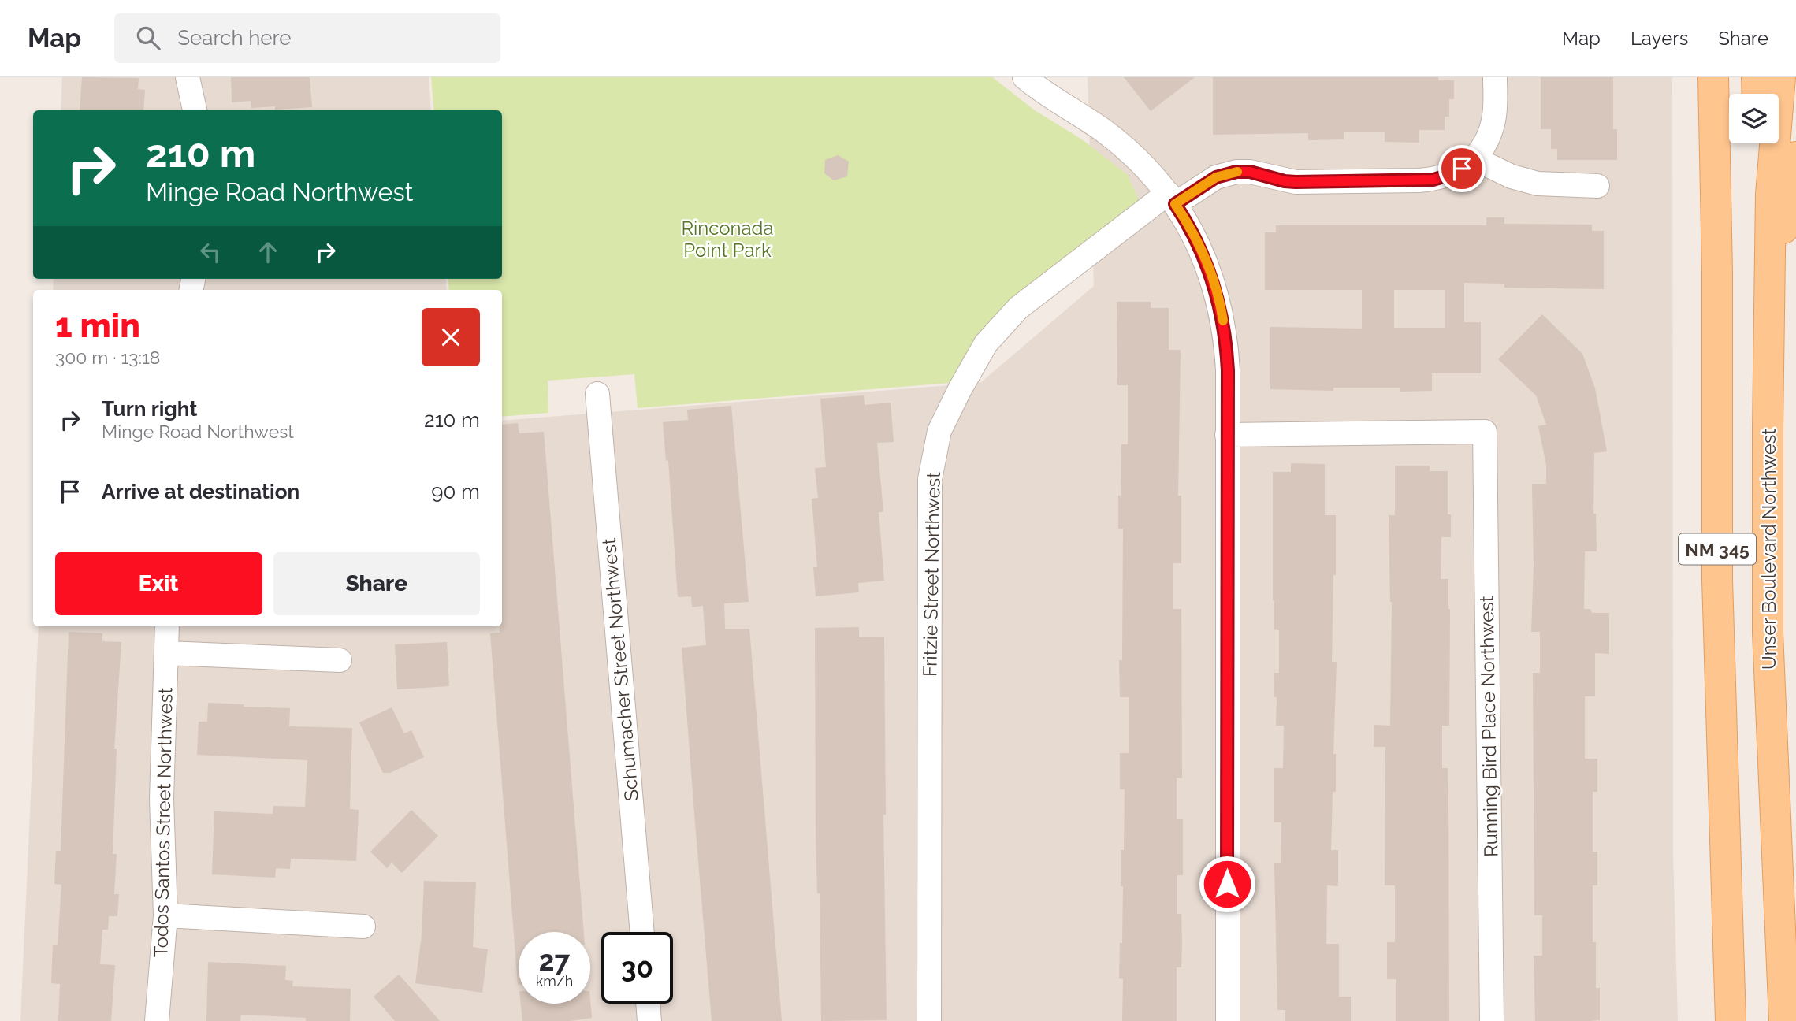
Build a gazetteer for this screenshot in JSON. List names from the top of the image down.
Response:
{
  "streets": {
    "main road": ["NM 345", "Unser Boulevard Northwest"],
    "street": [
      "Fritzie Street Northwest",
      "Schumacher Street Northwest",
      "Running Bird Place Northwest",
      "Todos Santos Street Northwest"
    ]
  },
  "parks": ["Rinconada Point Park"],
  "page": {
    "header": "Map",
    "search": "Search here",
    "nav": ["Map", "Layers", "Share"],
    "turn": ["210 m", "Minge Road Northwest"],
    "heading": ["1 min", "300 m · 13:18"],
    "list": [
      {
        "name": "Turn right",
        "note": "Minge Road Northwest",
        "value": "210 m"
      },
      {
        "name": "Arrive at destination",
        "value": "90 m"
      }
    ],
    "buttons": ["Exit", "Share"],
    "speed": "27 km/h",
    "limit": "30"
  }
}
